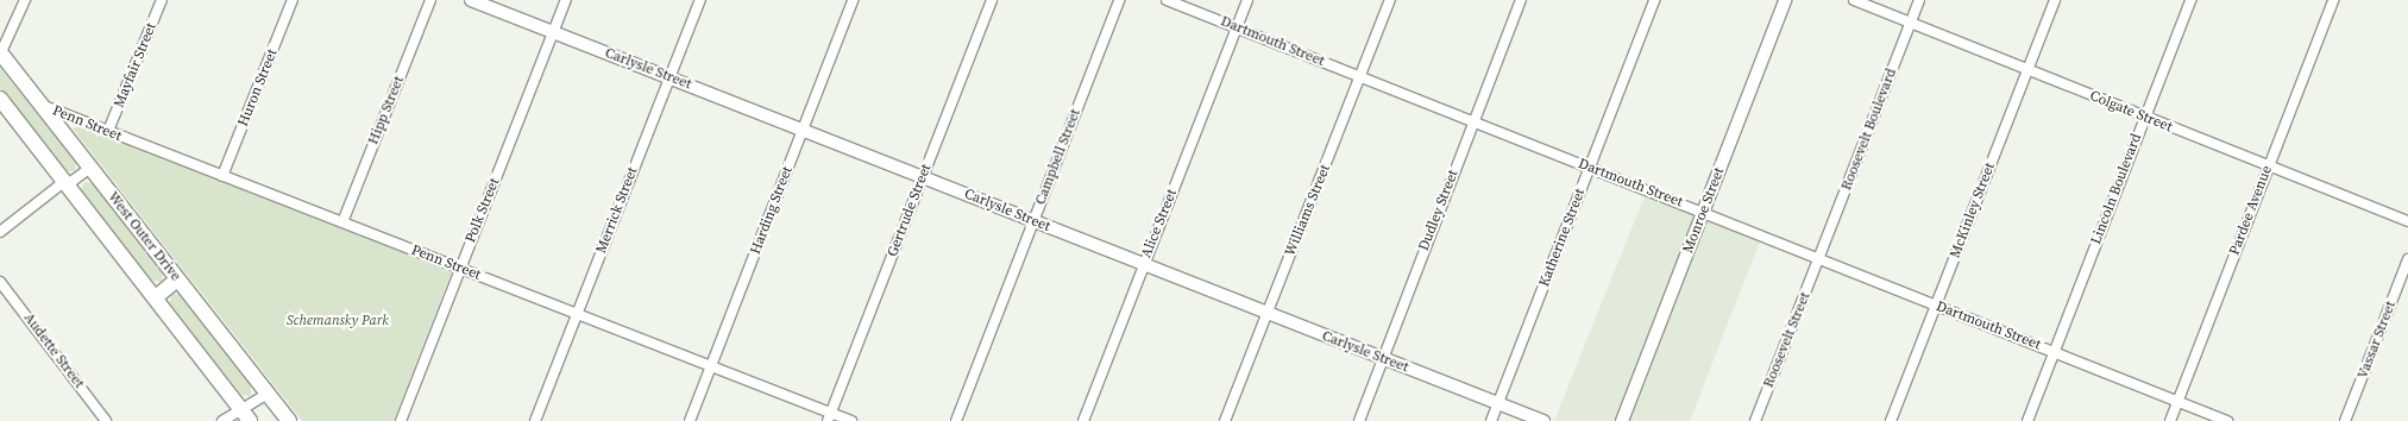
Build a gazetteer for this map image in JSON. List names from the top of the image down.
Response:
{
  "streets": {
    "main road": ["West Outer Drive"],
    "street": [
      "Dartmouth Street",
      "Mayfair Street",
      "Carlysle Street",
      "Huron Street",
      "Hipp Street",
      "Colgate Street",
      "Penn Street",
      "Roosevelt Boulevard",
      "Campbell Street",
      "Lincoln Boulevard",
      "Polk Street",
      "Merrick Street",
      "Harding Street",
      "Gertrude Street",
      "Williams Street",
      "Dudley Street",
      "Monroe Street",
      "McKinley Street",
      "Pardee Avenue",
      "Alice Street",
      "Katherine Street",
      "Roosevelt Street",
      "Vassar Street",
      "Audette Street"
    ]
  },
  "crossings": [
    ["Dartmouth Street", "Roosevelt Boulevard"],
    ["Dartmouth Street", "Lincoln Boulevard"],
    ["Dartmouth Street", "Williams Street"],
    ["Dartmouth Street", "Dudley Street"],
    ["Dartmouth Street", "Monroe Street"],
    ["Dartmouth Street", "McKinley Street"],
    ["Dartmouth Street", "Pardee Avenue"],
    ["Dartmouth Street", "Alice Street"],
    ["Dartmouth Street", "Katherine Street"],
    ["Dartmouth Street", "Roosevelt Street"],
    ["Mayfair Street", "Penn Street"],
    ["Carlysle Street", "Campbell Street"],
    ["Carlysle Street", "Polk Street"],
    ["Carlysle Street", "Merrick Street"],
    ["Carlysle Street", "Harding Street"],
    ["Carlysle Street", "Gertrude Street"],
    ["Carlysle Street", "Williams Street"],
    ["Carlysle Street", "Dudley Street"],
    ["Carlysle Street", "Alice Street"],
    ["Carlysle Street", "Katherine Street"],
    ["Huron Street", "Penn Street"],
    ["Hipp Street", "Penn Street"],
    ["Colgate Street", "Roosevelt Boulevard"],
    ["Colgate Street", "Lincoln Boulevard"],
    ["Colgate Street", "McKinley Street"],
    ["Colgate Street", "Pardee Avenue"],
    ["Penn Street", "Polk Street"],
    ["Penn Street", "Merrick Street"],
    ["Penn Street", "Harding Street"],
    ["Penn Street", "Gertrude Street"],
    ["Penn Street", "West Outer Drive"],
    ["Roosevelt Boulevard", "Roosevelt Street"]
  ],
  "parks": ["Schemansky Park"]
}
